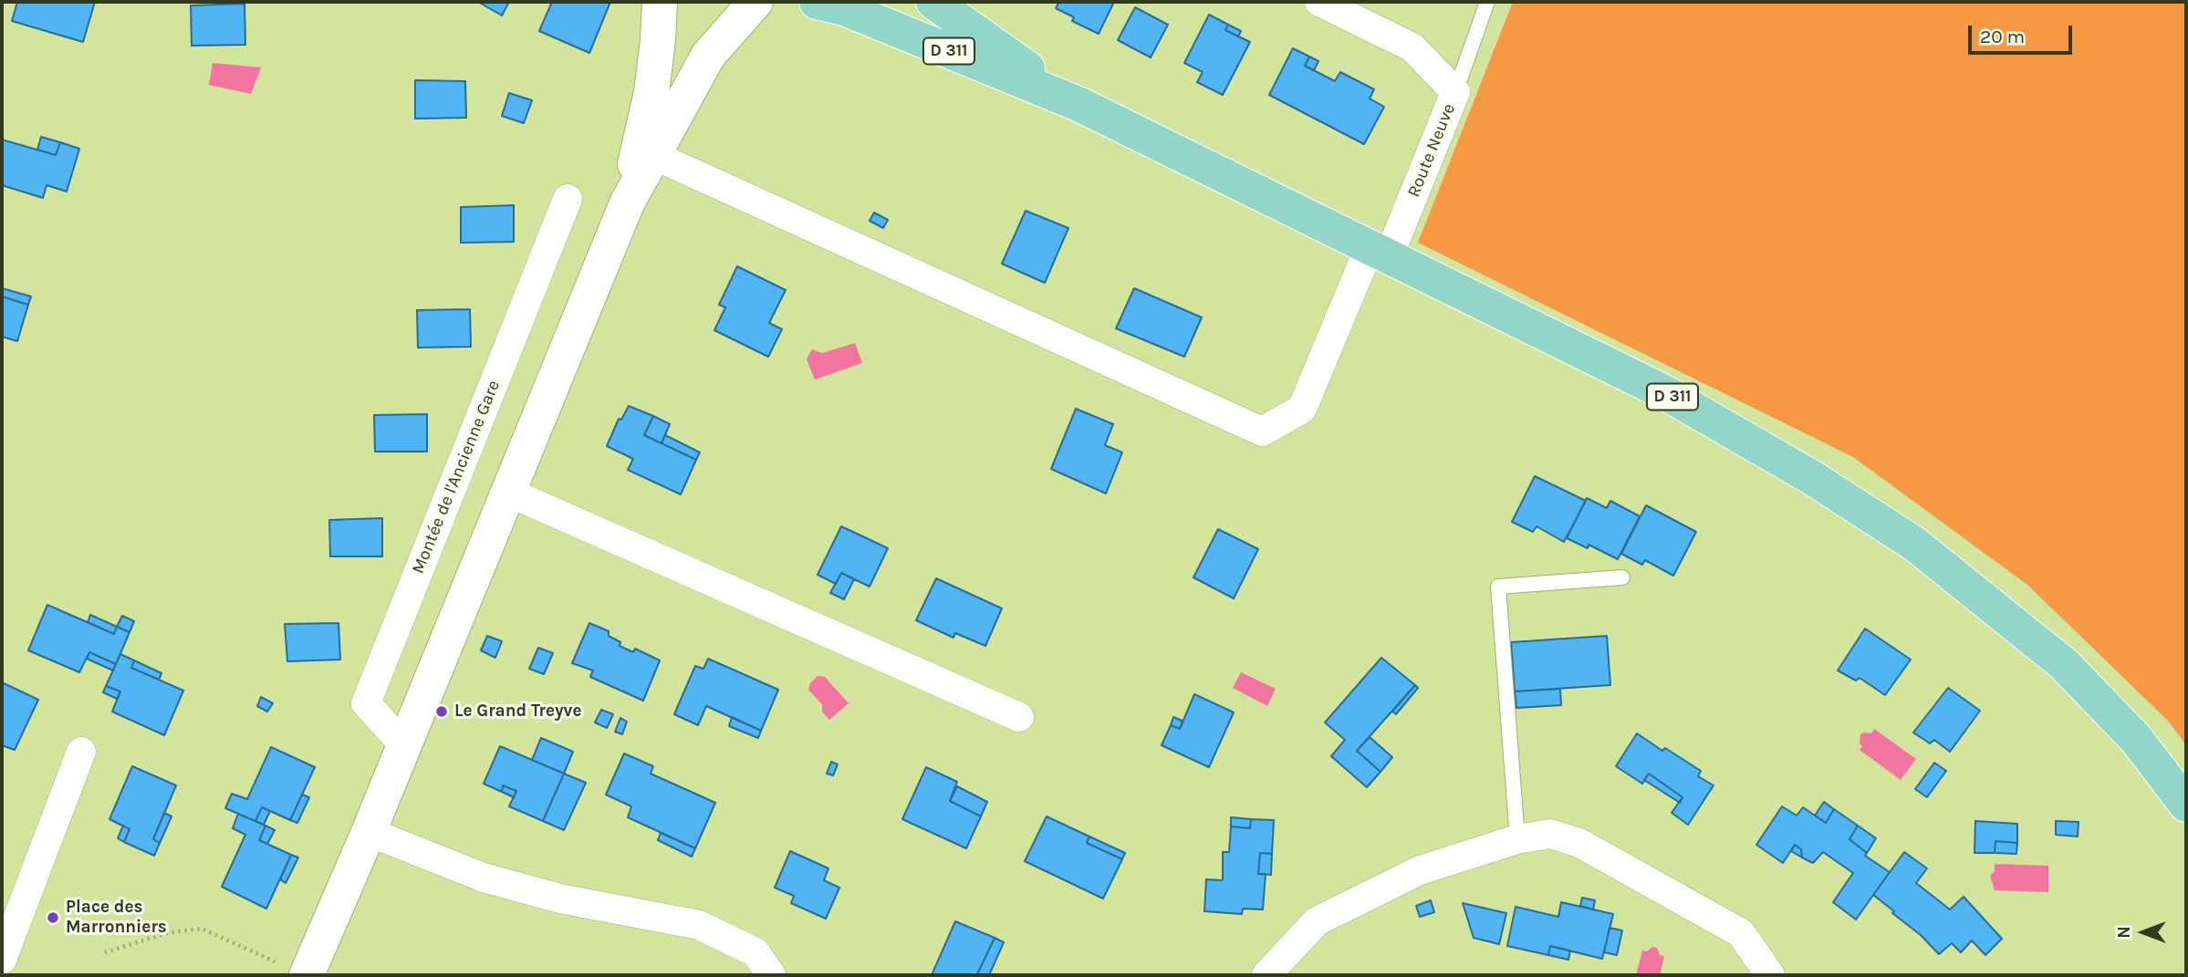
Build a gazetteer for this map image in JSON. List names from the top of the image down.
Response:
{
  "streets": {
    "main road": ["D 311"],
    "street": ["Route Neuve", "Montée de l'Ancienne Gare"]
  },
  "crossings": [
    ["D 311", "Route Neuve"]
  ],
  "places": ["Le Grand Treyve", "Place des Marronniers"],
  "scale_bar": "20 m",
  "north": "left"
}
